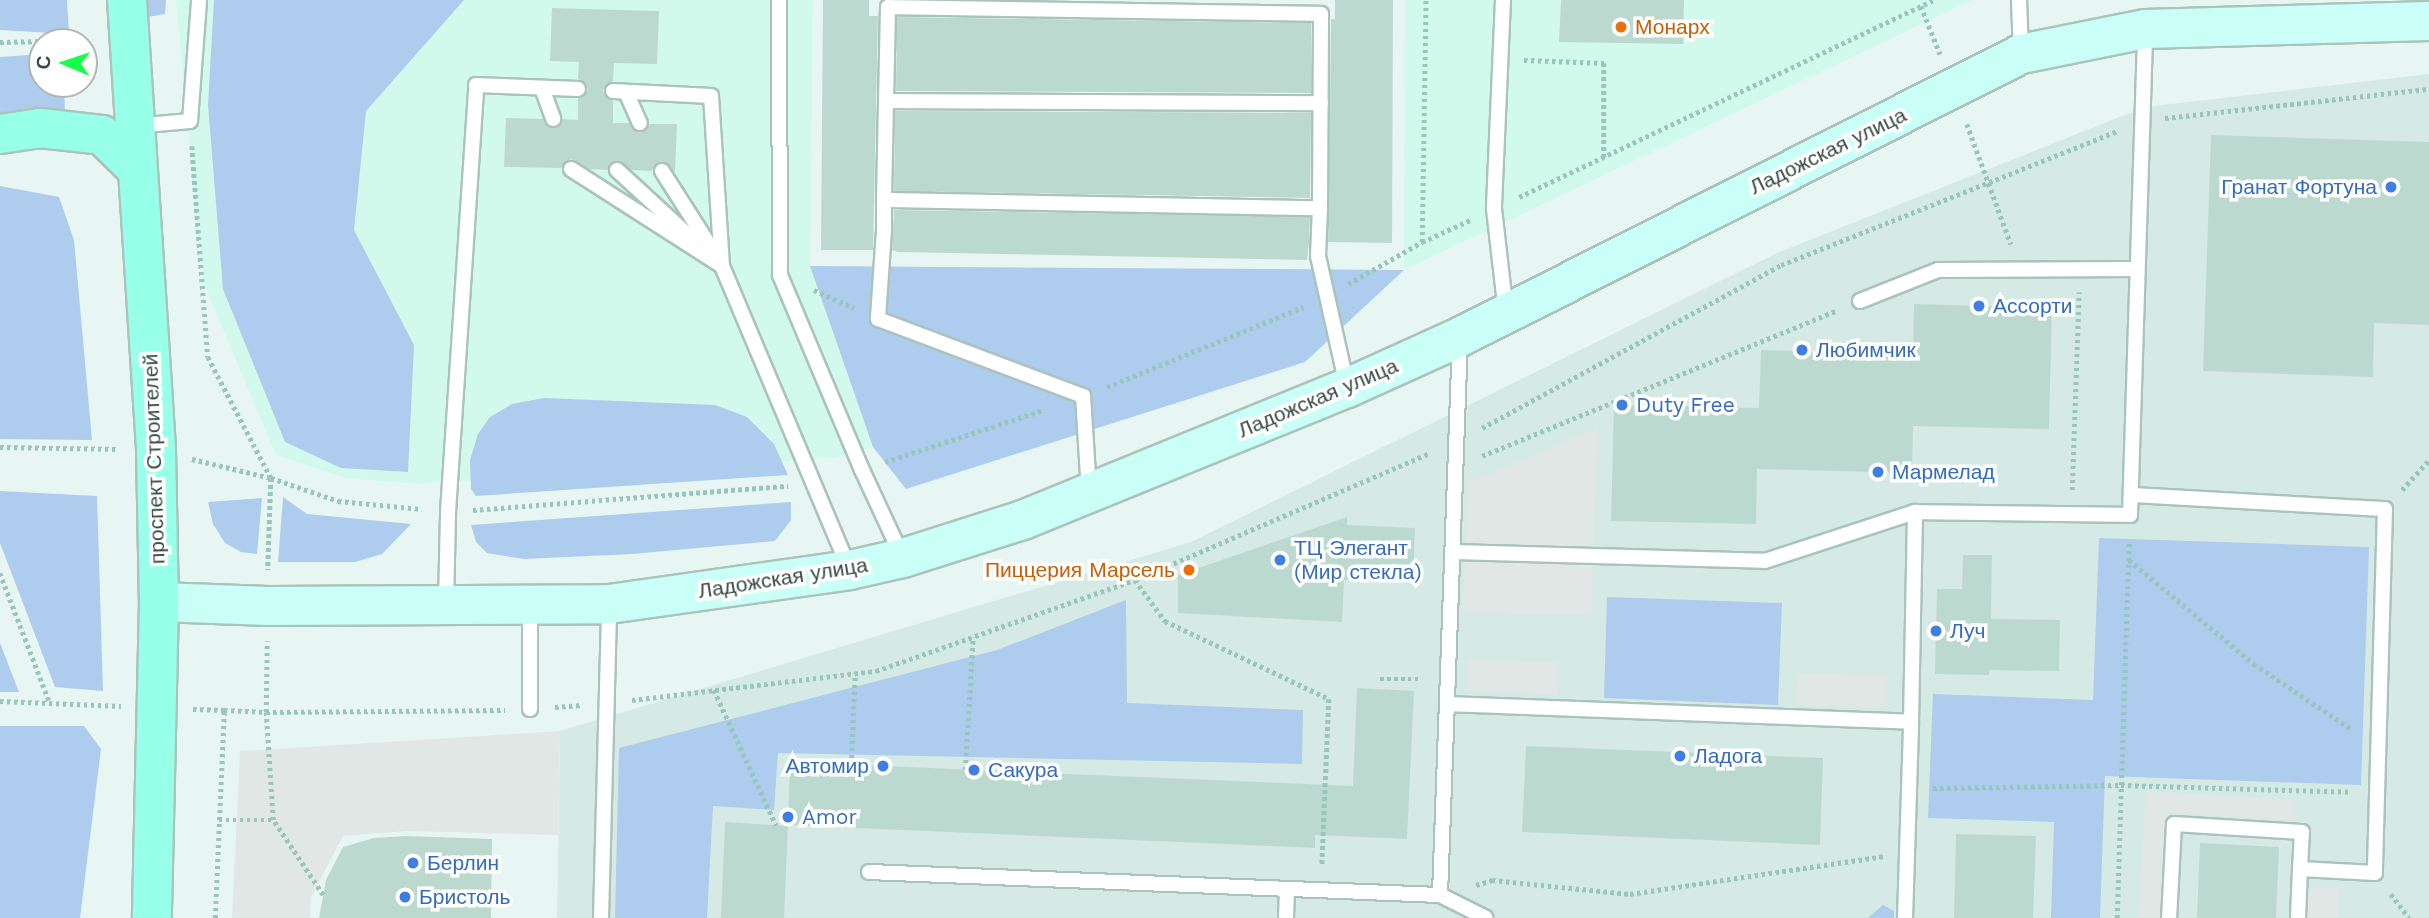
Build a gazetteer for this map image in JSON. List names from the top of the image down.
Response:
{
  "streets": {
    "main road": ["проспект Строителей"],
    "street": ["Ладожская улица"]
  },
  "crossings": [
    ["Ладожская улица", "проспект Строителей"]
  ],
  "places": [
    "Монарх",
    "Гранат Фортуна",
    "Ассорти",
    "Любимчик",
    "Duty Free",
    "Мармелад",
    "ТЦ Элегант (Мир стекла)",
    "Пиццерия Марсель",
    "Луч",
    "Ладога",
    "Автомир",
    "Сакура",
    "Amor",
    "Берлин",
    "Бристоль"
  ],
  "north": "left"
}
